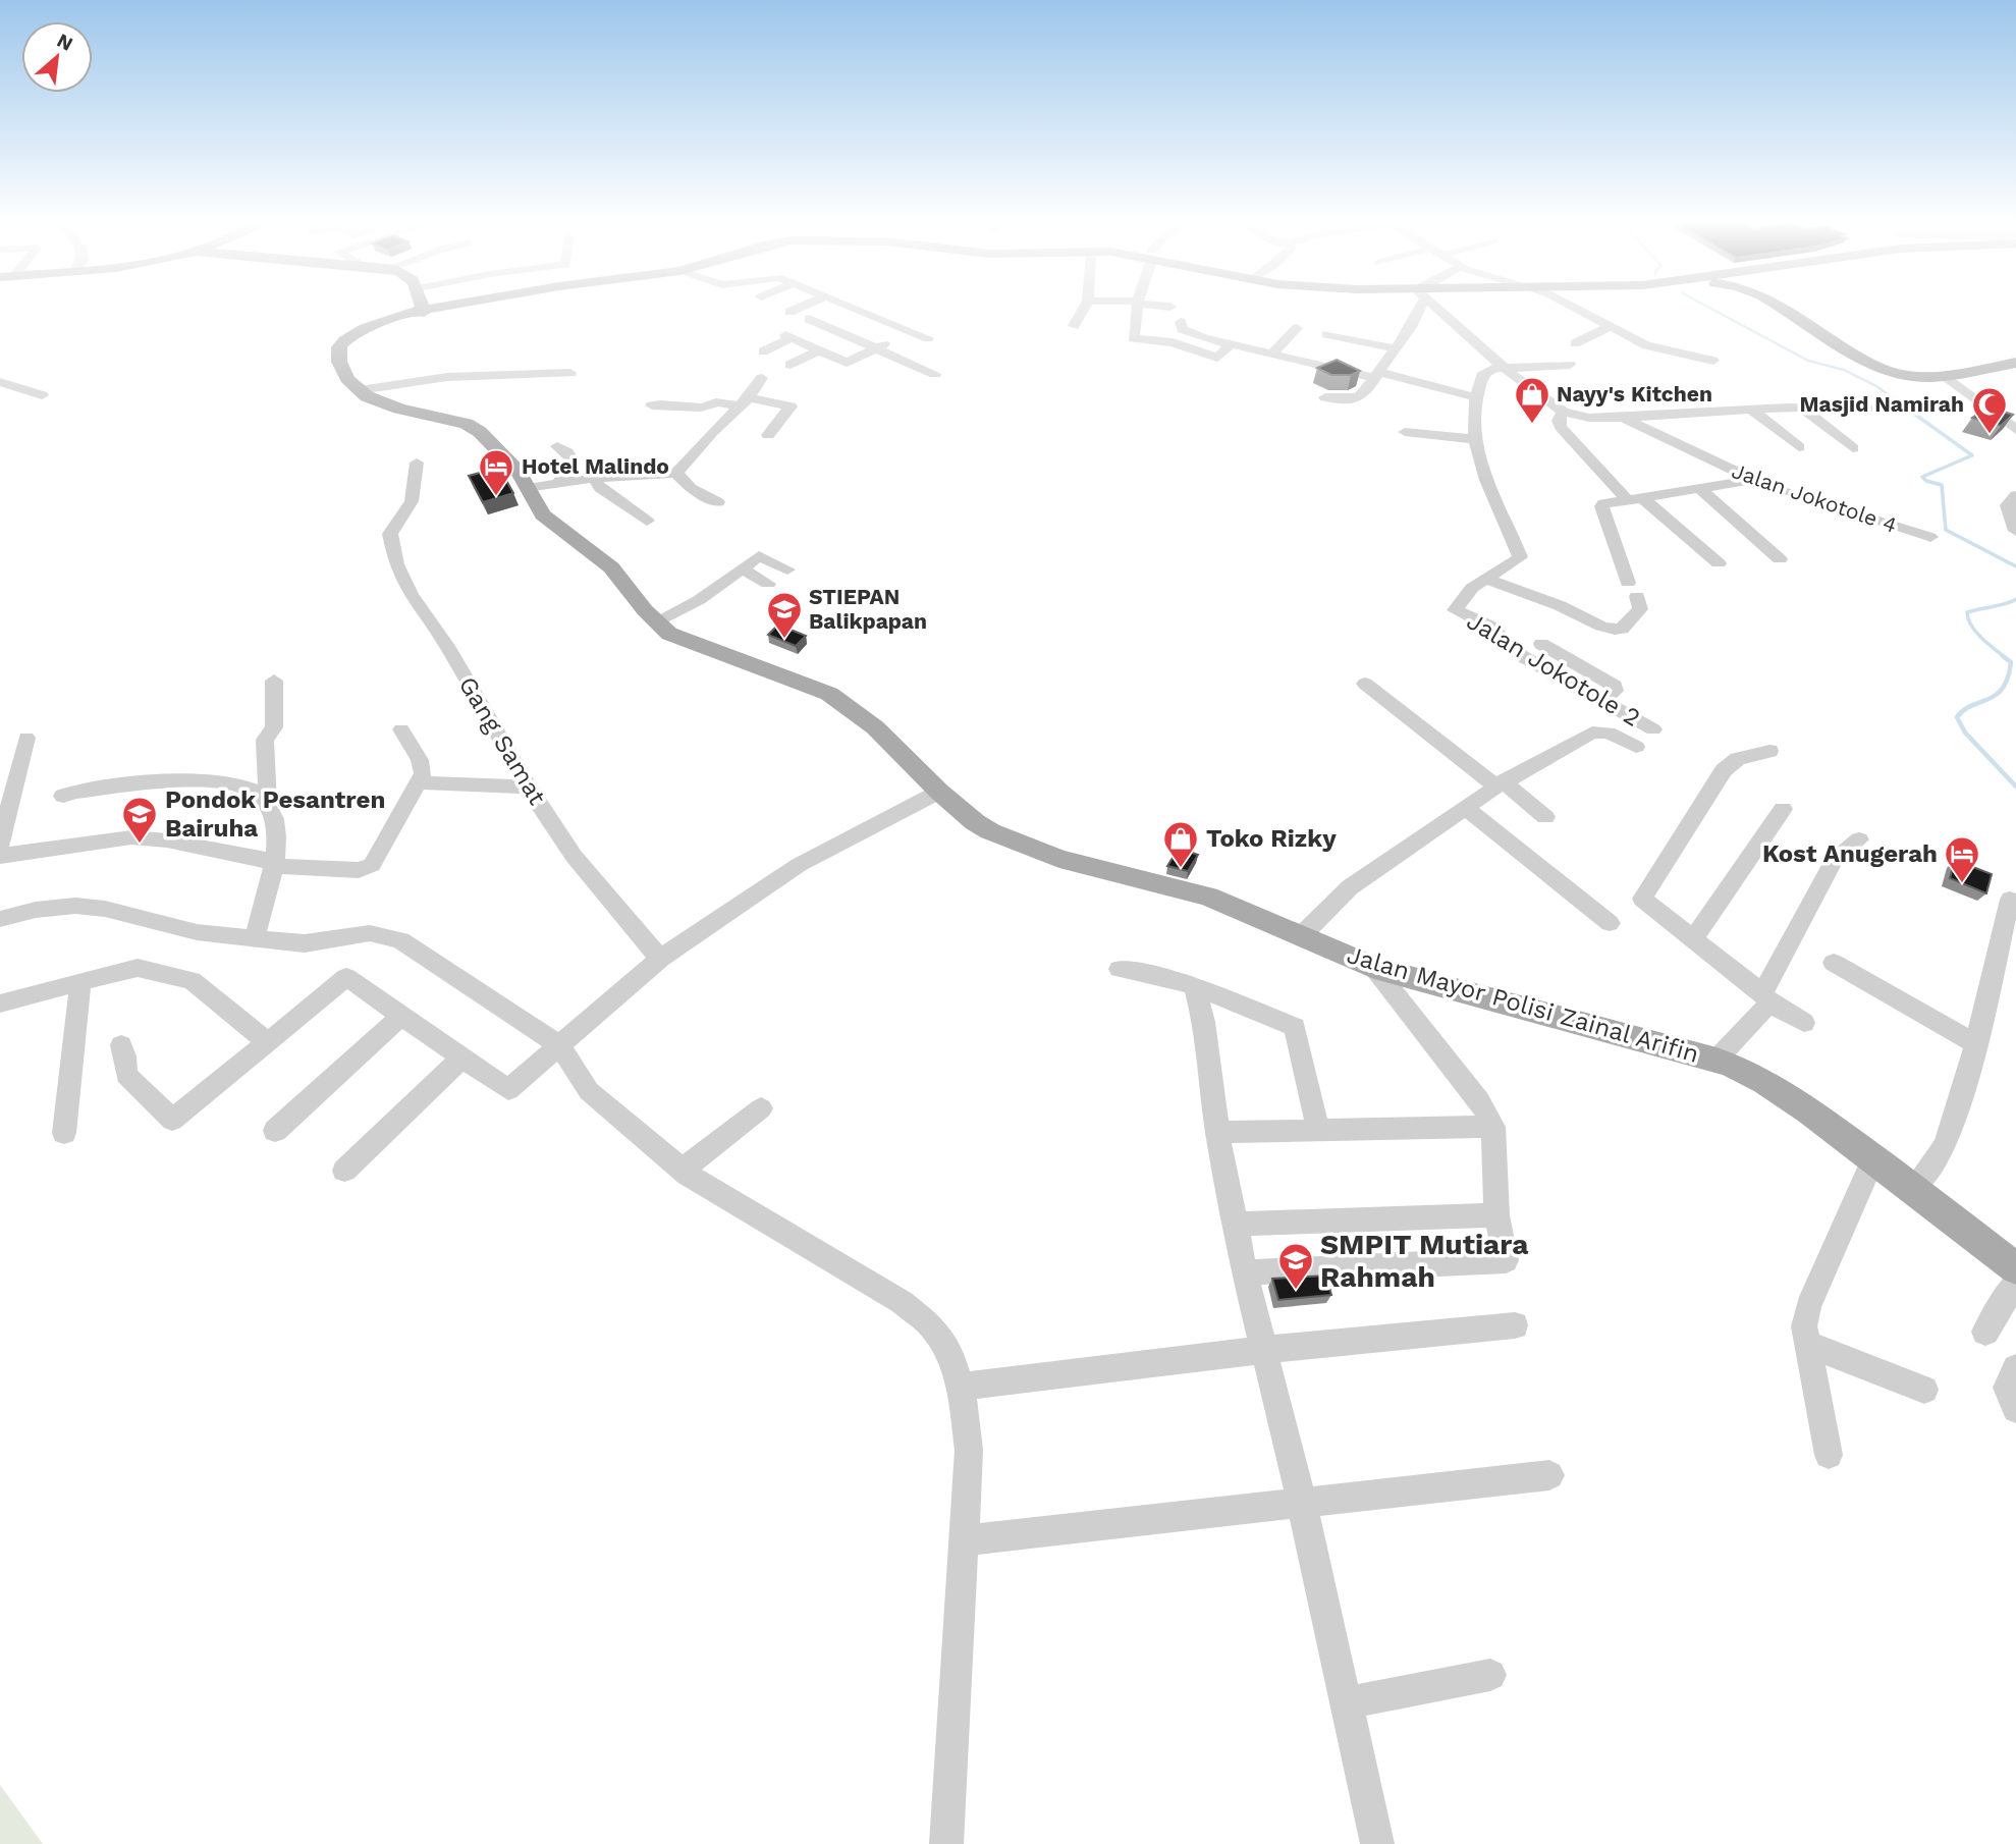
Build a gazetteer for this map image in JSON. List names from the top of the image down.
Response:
{
  "streets": {
    "main road": ["Jalan Mayor Polisi Zainal Arifin"],
    "street": ["Jalan Jokotole 4", "Jalan Jokotole 2", "Gang Samat"]
  },
  "places": {
    "shop": ["Nayy's Kitchen", "Toko Rizky"],
    "mosque": ["Masjid Namirah"],
    "hotel": ["Hotel Malindo", "Kost Anugerah"],
    "school or university": ["STIEPAN Balikpapan", "Pondok Pesantren Bairuha", "SMPIT Mutiara Rahmah"]
  },
  "north": "top right"
}
